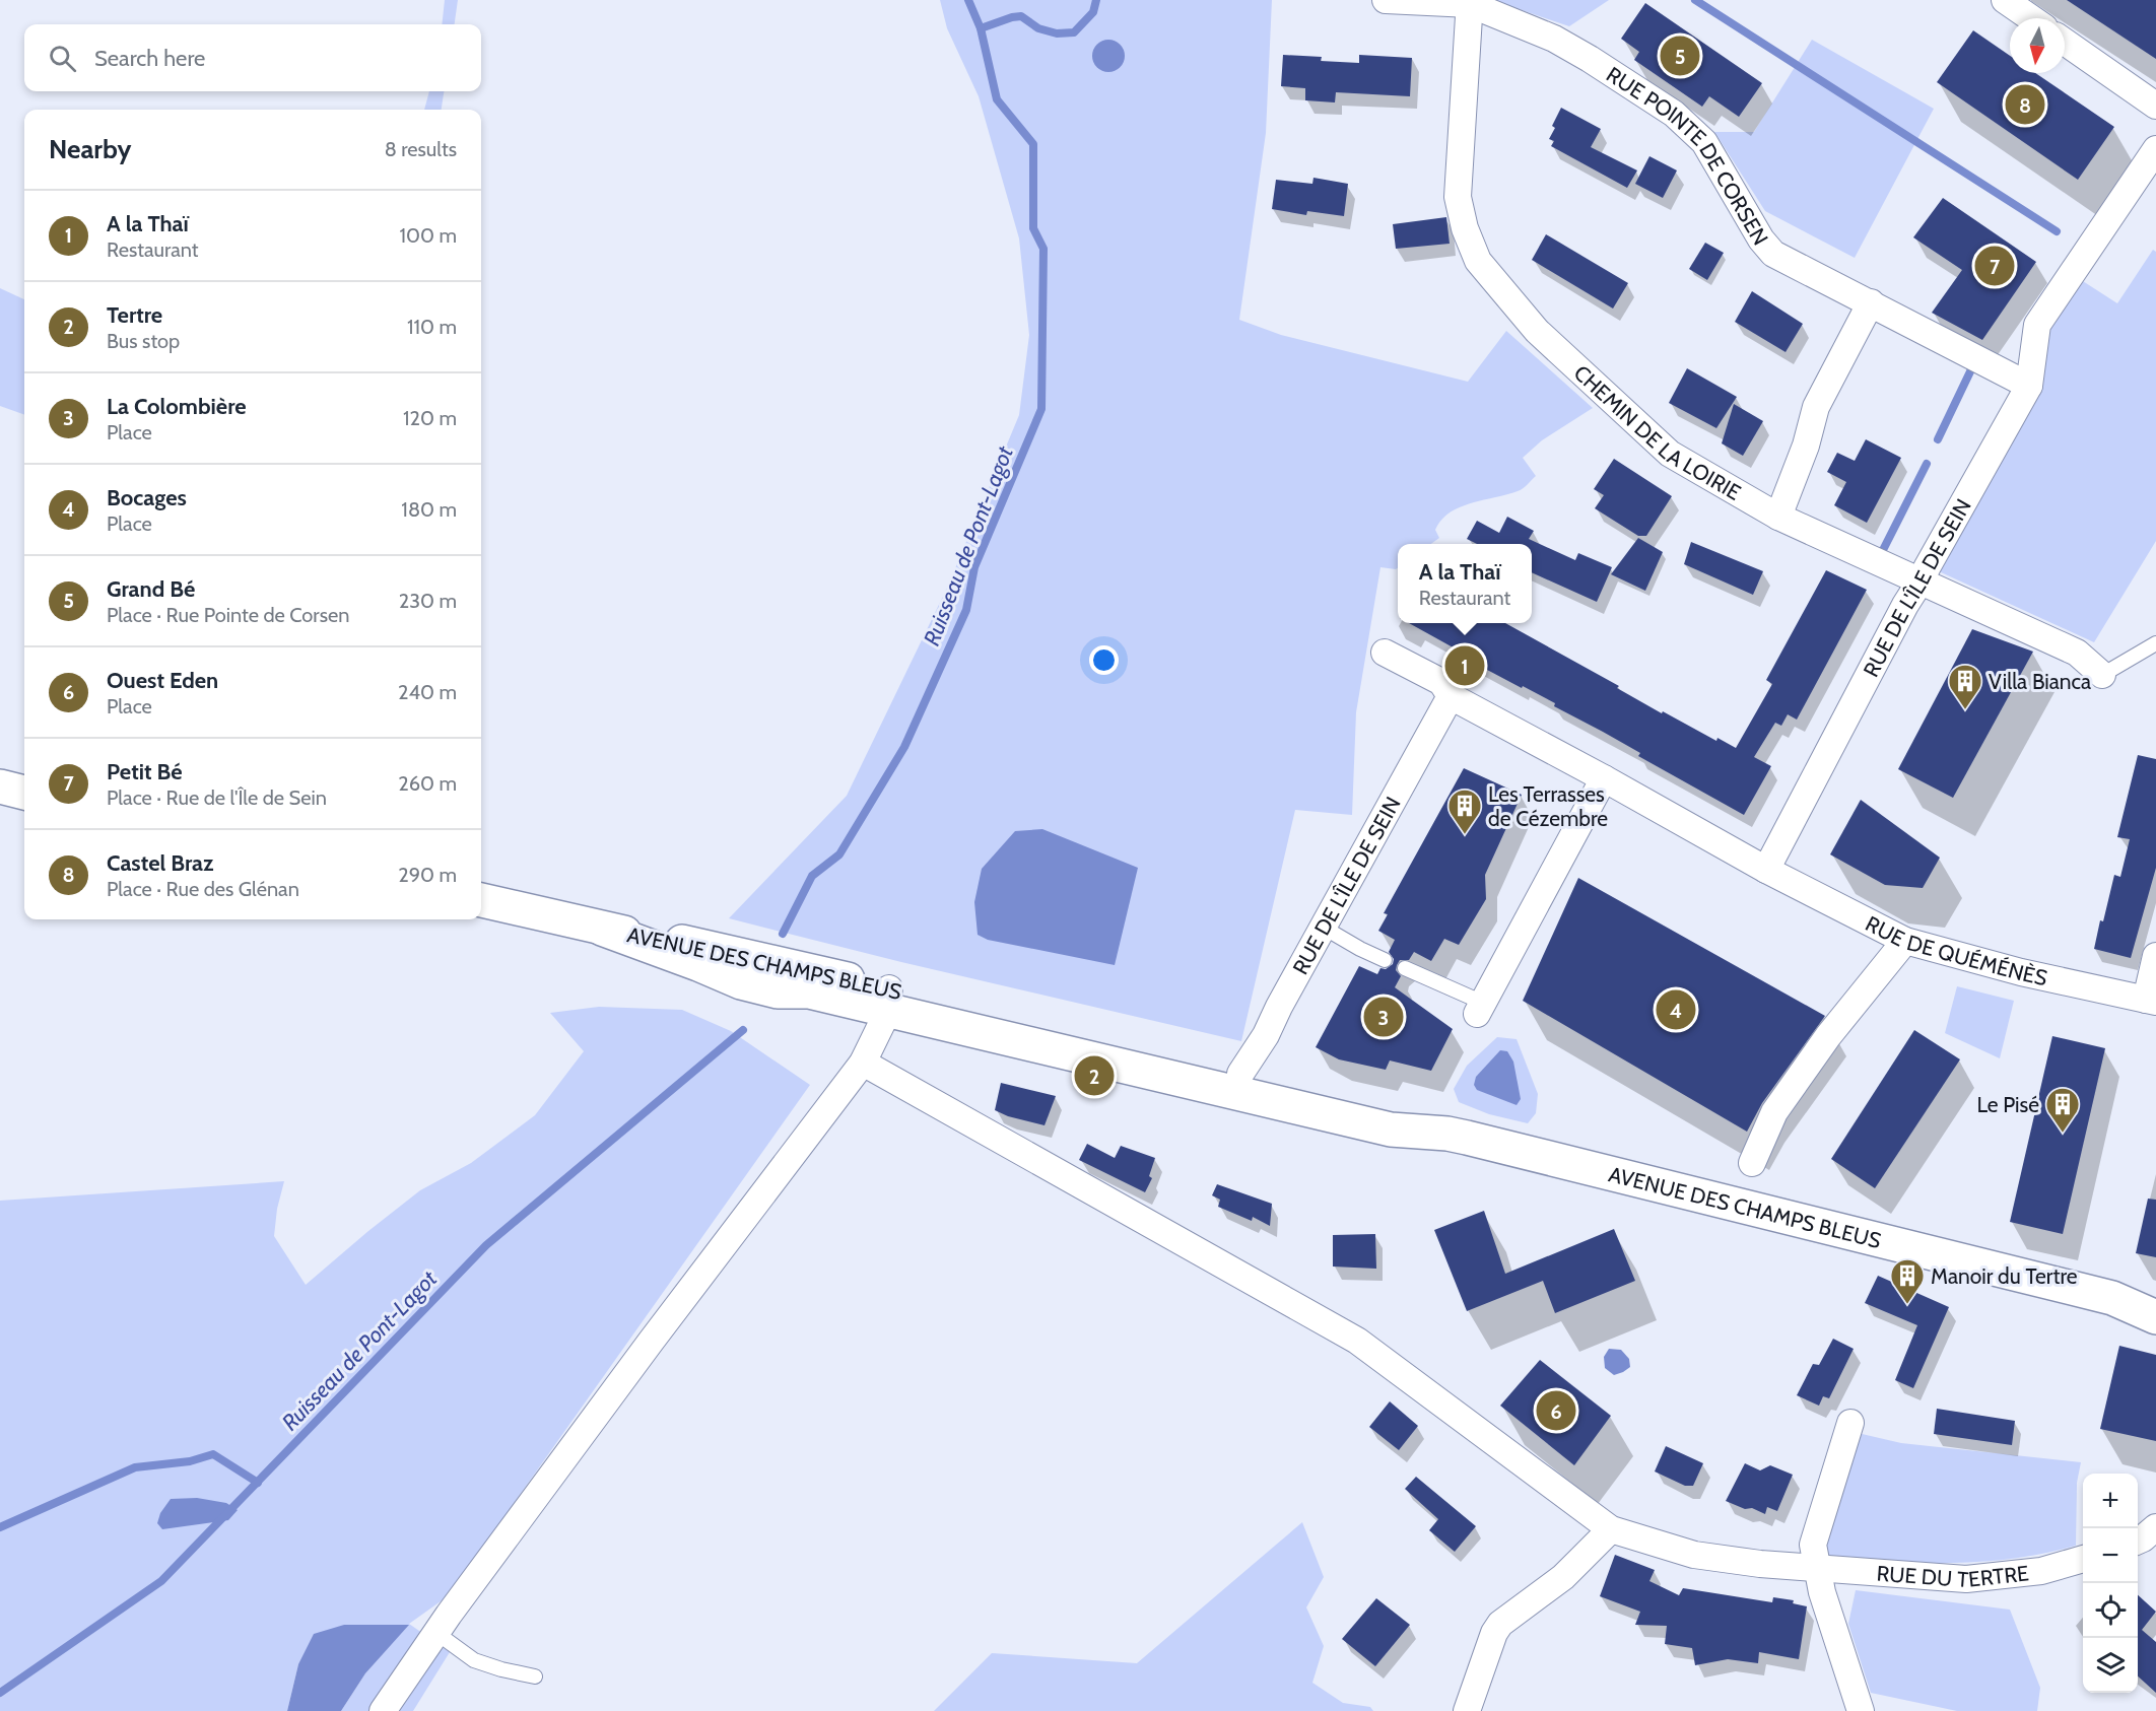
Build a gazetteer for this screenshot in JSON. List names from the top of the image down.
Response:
{
  "streets": {
    "main road": ["AVENUE DES CHAMPS BLEUS"],
    "street": [
      "RUE POINTE DE CORSEN",
      "CHEMIN DE LA LOIRIE",
      "RUE DE L'ÎLE DE SEIN",
      "RUE DE QUÉMÉNÈS",
      "RUE DU TERTRE"
    ]
  },
  "crossings": [
    ["RUE POINTE DE CORSEN", "CHEMIN DE LA LOIRIE"],
    ["RUE POINTE DE CORSEN", "RUE DE L'ÎLE DE SEIN"],
    ["CHEMIN DE LA LOIRIE", "RUE DE L'ÎLE DE SEIN"],
    ["RUE DE L'ÎLE DE SEIN", "RUE DE QUÉMÉNÈS"],
    ["RUE DE L'ÎLE DE SEIN", "AVENUE DES CHAMPS BLEUS"]
  ],
  "water": ["Ruisseau de Pont-Lagot"],
  "places": {
    "building": [
      "Villa Bianca",
      "Les Terrasses de Cézembre",
      "Le Pisé",
      "Manoir du Tertre"
    ]
  },
  "north": "bottom",
  "page": {
    "search": "Search here",
    "pins": [
      "5",
      "8",
      "7",
      "1",
      "4",
      "3",
      "2",
      "6"
    ],
    "heading": ["Nearby", "8 results"],
    "list": [
      {
        "mark": "1",
        "name": "A la Thaï",
        "note": "Restaurant",
        "value": "100 m"
      },
      {
        "mark": "2",
        "name": "Tertre",
        "note": "Bus stop",
        "value": "110 m"
      },
      {
        "mark": "3",
        "name": "La Colombière",
        "note": "Place",
        "value": "120 m"
      },
      {
        "mark": "4",
        "name": "Bocages",
        "note": "Place",
        "value": "180 m"
      },
      {
        "mark": "5",
        "name": "Grand Bé",
        "note": "Place · Rue Pointe de Corsen",
        "value": "230 m"
      },
      {
        "mark": "6",
        "name": "Ouest Eden",
        "note": "Place",
        "value": "240 m"
      },
      {
        "mark": "7",
        "name": "Petit Bé",
        "note": "Place · Rue de l'Île de Sein",
        "value": "260 m"
      },
      {
        "mark": "8",
        "name": "Castel Braz",
        "note": "Place · Rue des Glénan",
        "value": "290 m"
      }
    ],
    "popup": ["A la Thaï", "Restaurant"],
    "map_buttons": ["+", "−"]
  }
}
